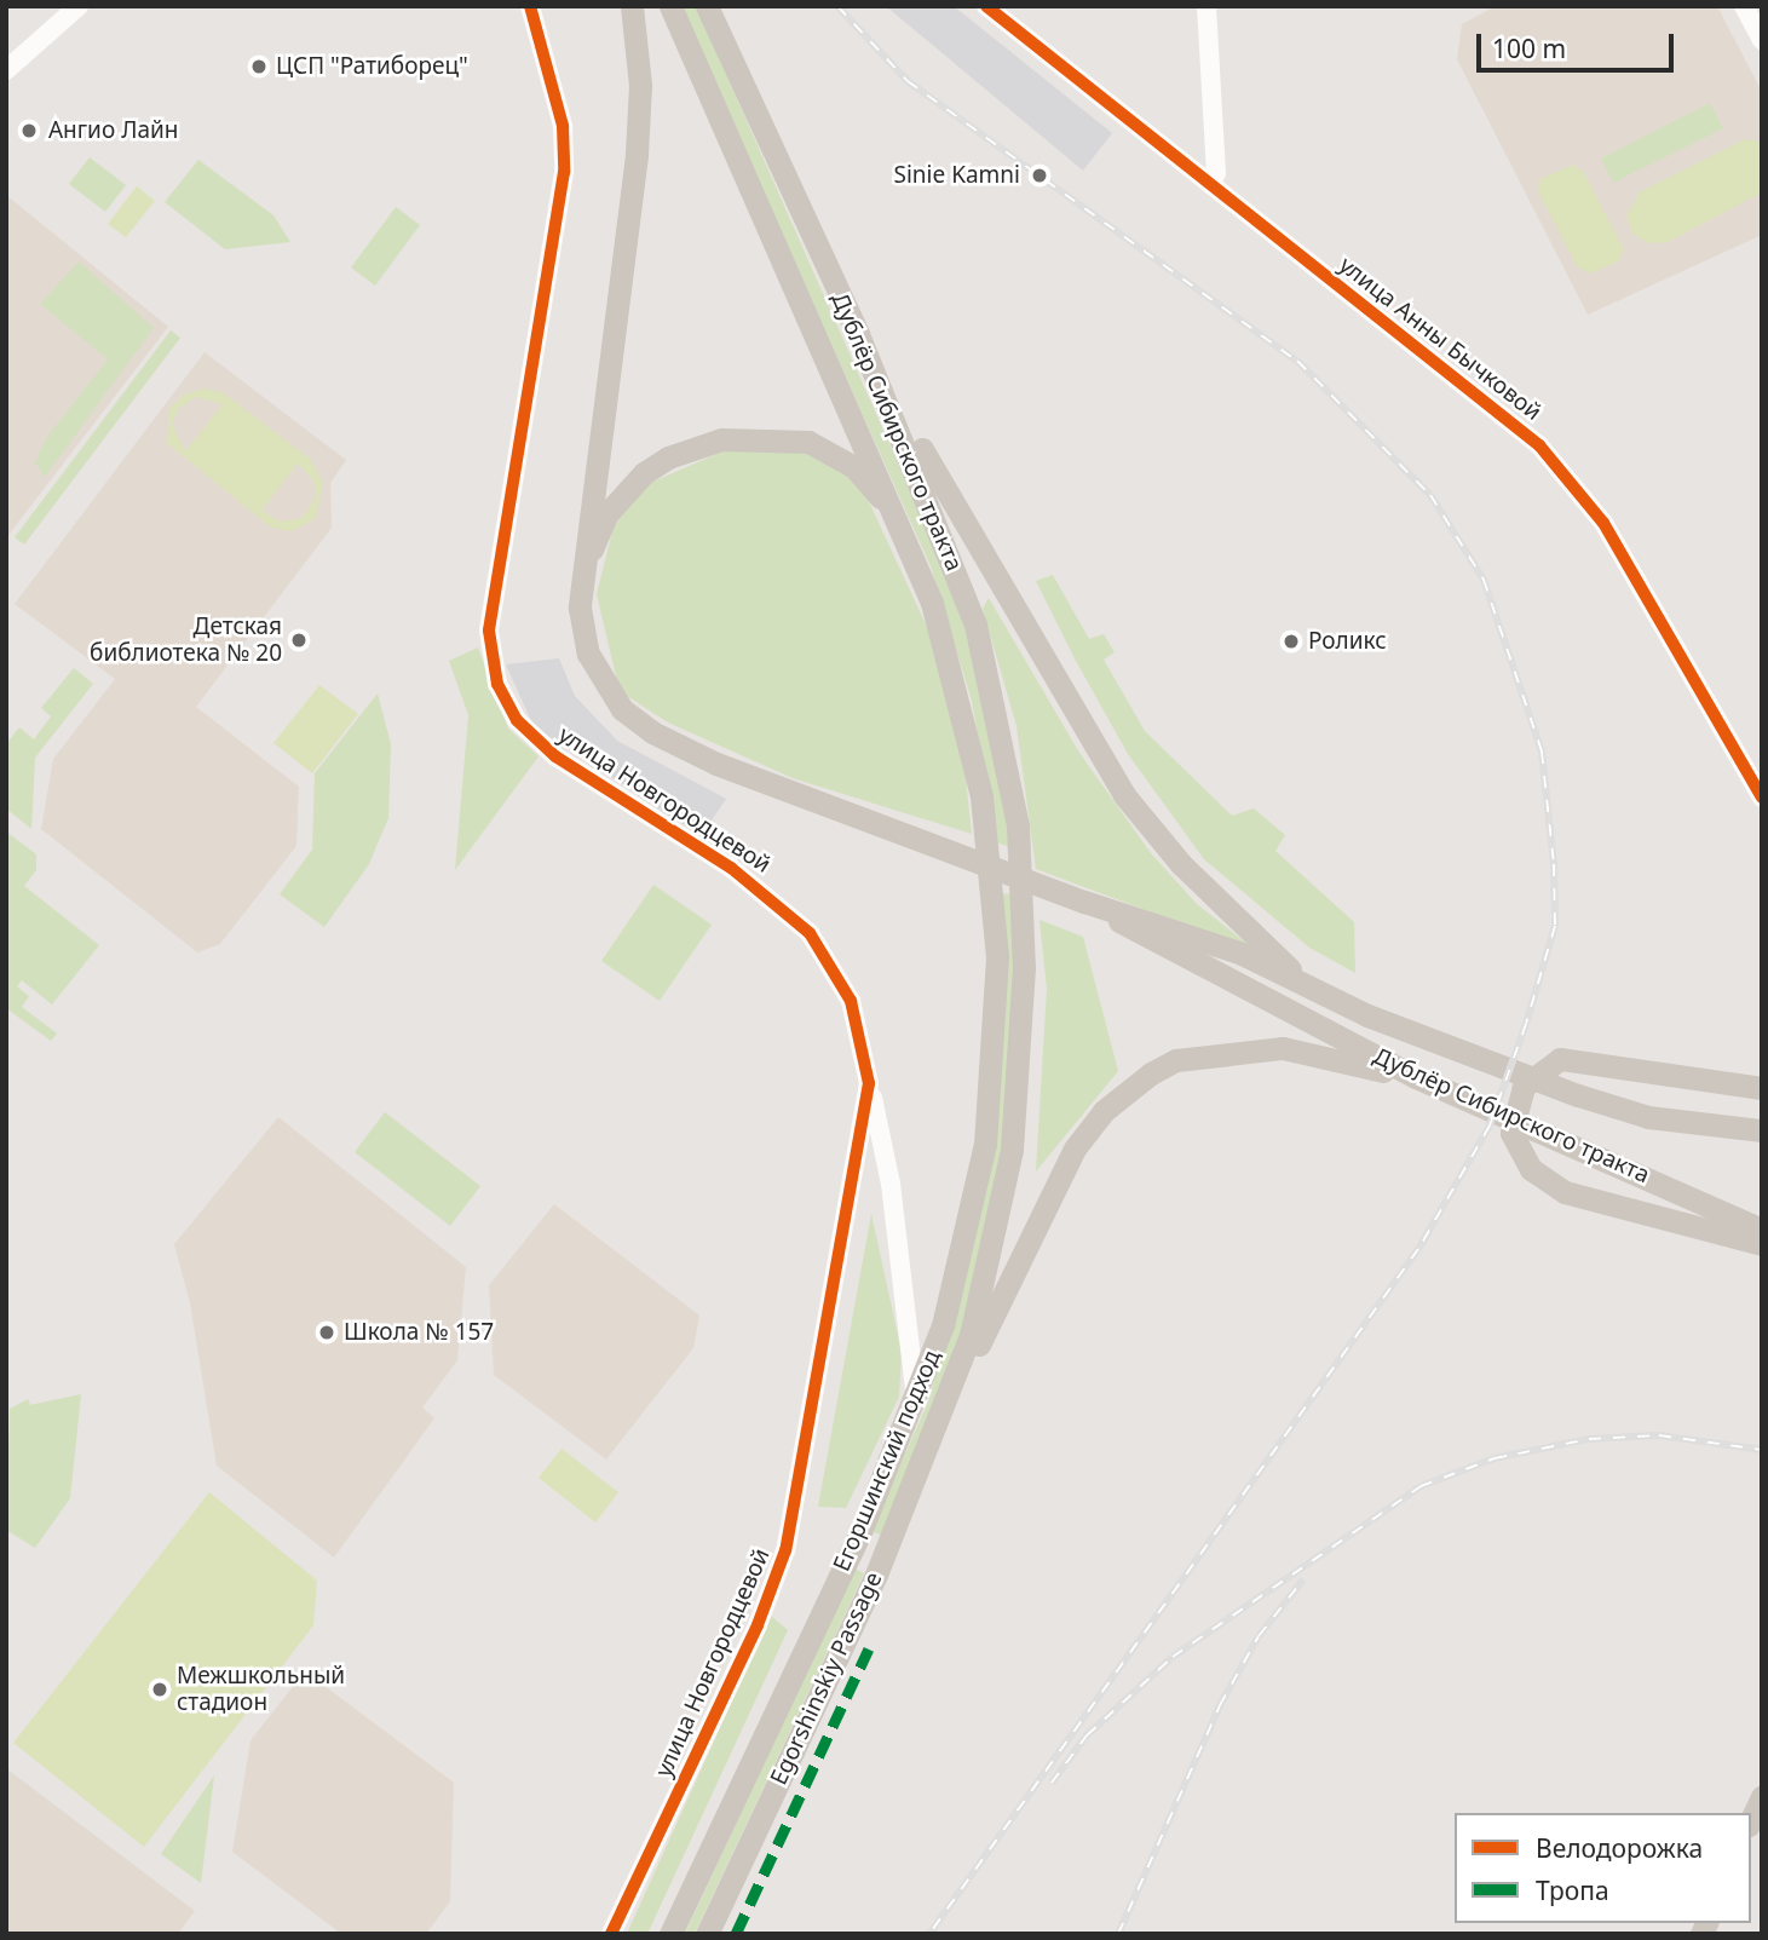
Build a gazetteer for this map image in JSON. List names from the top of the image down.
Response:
{
  "streets": {
    "main road": ["Дублёр Сибирского тракта", "Егоршинский подход", "Egorshinskiy Passage"],
    "street": ["улица Анны Бычковой", "улица Новгородцевой"]
  },
  "crossings": [
    ["Дублёр Сибирского тракта", "Егоршинский подход"],
    ["Егоршинский подход", "Egorshinskiy Passage"]
  ],
  "places": [
    "ЦСП \"Ратиборец\"",
    "Ангио Лайн",
    "Sinie Kamni",
    "Детская библиотека № 20",
    "Роликс",
    "Школа № 157",
    "Межшкольный стадион"
  ],
  "legend": ["Велодорожка", "Тропа"],
  "scale_bar": "100 m"
}
